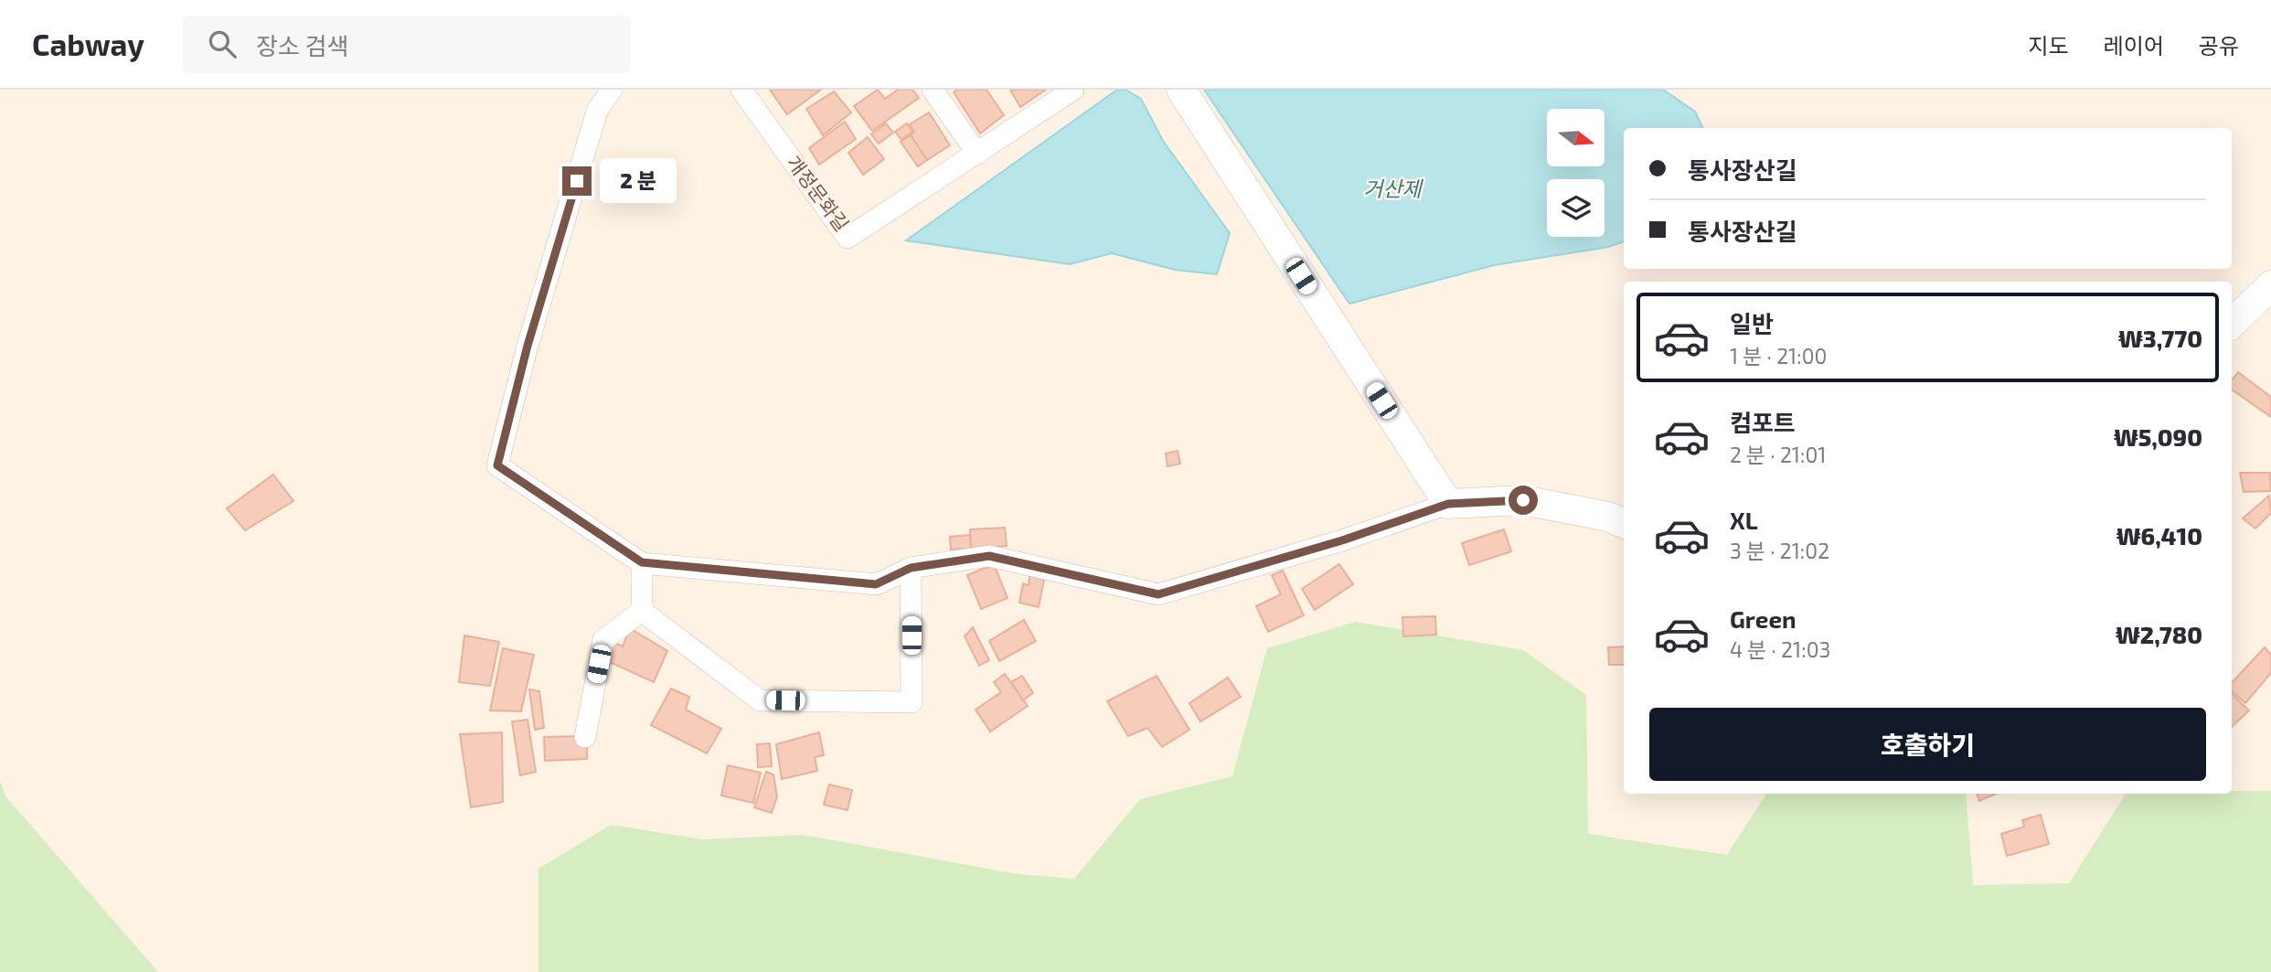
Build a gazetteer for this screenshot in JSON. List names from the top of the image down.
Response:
{
  "streets": {
    "street": ["개정문화길"]
  },
  "water": ["거산제"],
  "north": "right",
  "page": {
    "header": "Cabway",
    "search": "장소 검색",
    "nav": ["지도", "레이어", "공유"],
    "banner": ["통사장산길", "통사장산길"],
    "bubble": "2 분",
    "list": [
      {
        "name": "일반",
        "note": "1 분 · 21:00",
        "value": "₩3,770"
      },
      {
        "name": "컴포트",
        "note": "2 분 · 21:01",
        "value": "₩5,090"
      },
      {
        "name": "XL",
        "note": "3 분 · 21:02",
        "value": "₩6,410"
      },
      {
        "name": "Green",
        "note": "4 분 · 21:03",
        "value": "₩2,780"
      }
    ],
    "buttons": "호출하기"
  }
}
